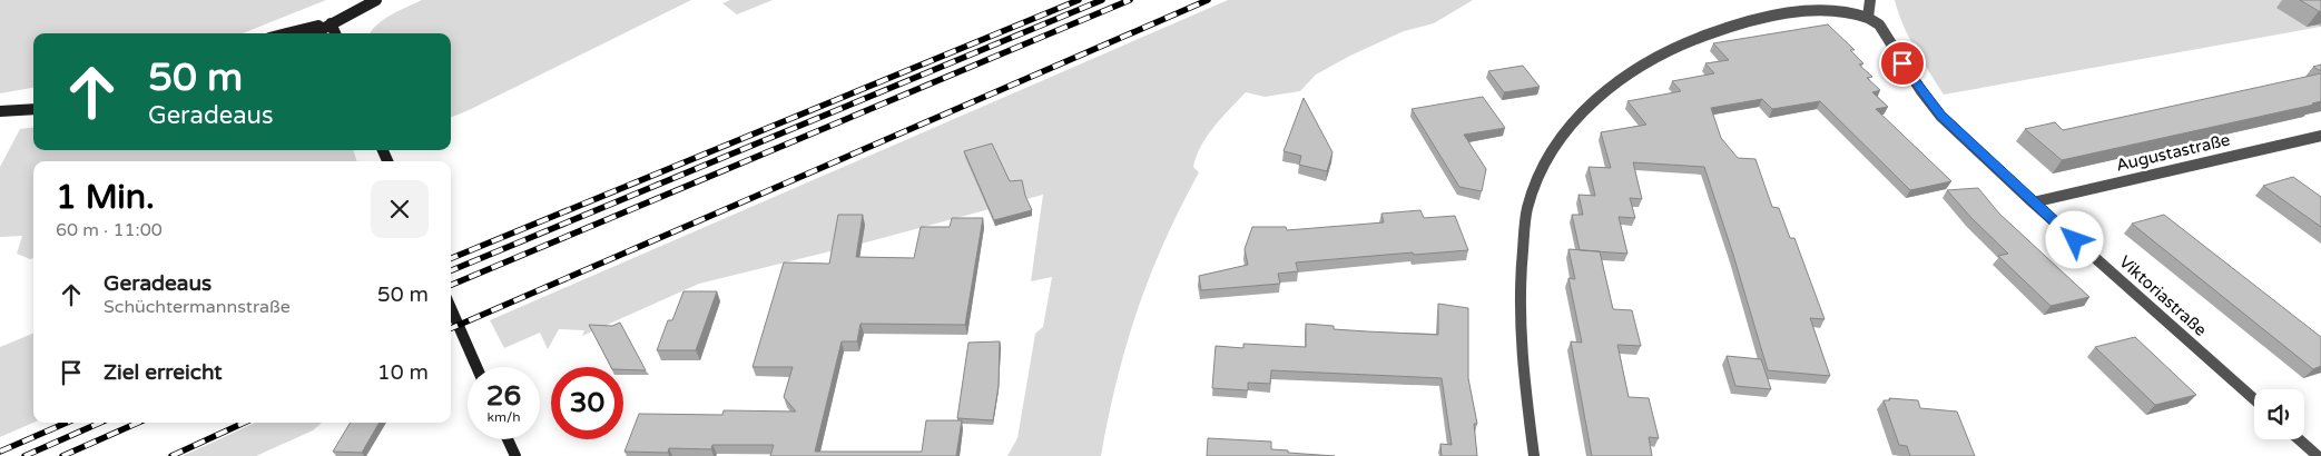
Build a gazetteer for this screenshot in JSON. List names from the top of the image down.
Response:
{
  "streets": {
    "street": ["Augustastraße", "Viktoriastraße"]
  },
  "crossings": [
    ["Augustastraße", "Viktoriastraße"]
  ],
  "page": {
    "turn": ["50 m", "Geradeaus"],
    "heading": ["1 Min.", "60 m · 11:00"],
    "list": [
      {
        "name": "Geradeaus",
        "note": "Schüchtermannstraße",
        "value": "50 m"
      },
      {
        "name": "Ziel erreicht",
        "value": "10 m"
      }
    ],
    "speed": "26 km/h",
    "limit": "30"
  }
}
